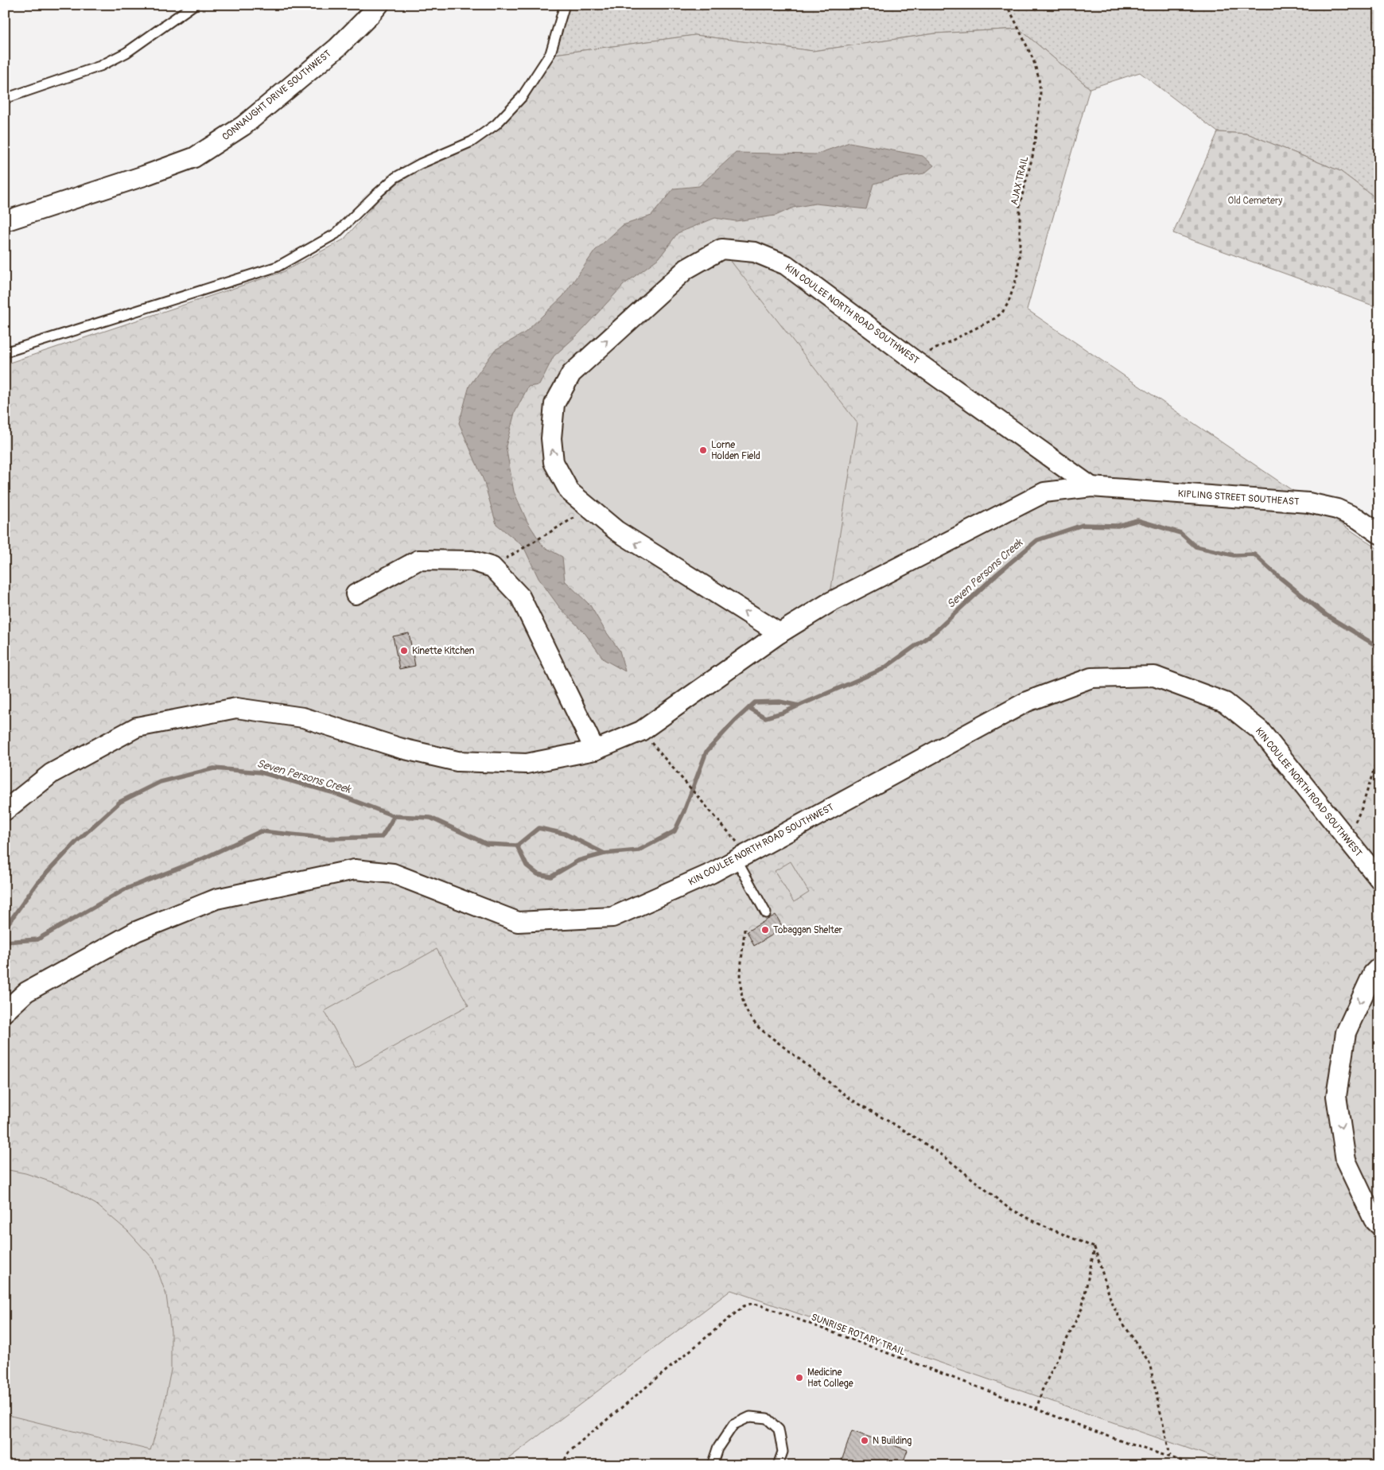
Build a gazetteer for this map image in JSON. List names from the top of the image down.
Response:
{
  "streets": {
    "street": ["CONNAUGHT DRIVE SOUTHWEST", "KIN COULEE NORTH ROAD SOUTHWEST", "KIPLING STREET SOUTHEAST"],
    "path": ["AJAX TRAIL", "SUNRISE ROTARY TRAIL"]
  },
  "crossings": [
    ["KIN COULEE NORTH ROAD SOUTHWEST", "KIPLING STREET SOUTHEAST"]
  ],
  "water": ["Seven Persons Creek"],
  "parks": ["Old Cemetery"],
  "places": [
    "Lorne Holden Field",
    "Kinette Kitchen",
    "Tobaggan Shelter",
    "Medicine Hat College",
    "N Building"
  ]
}
